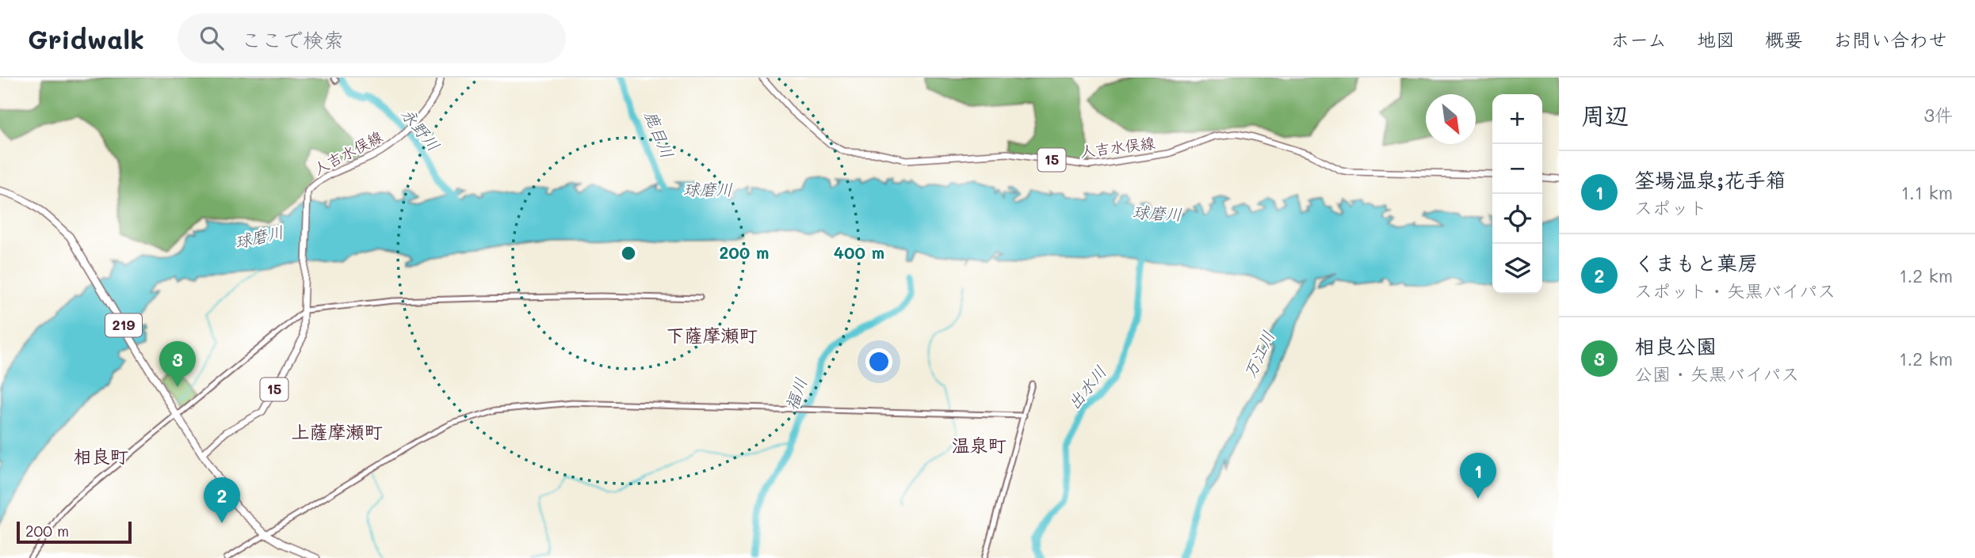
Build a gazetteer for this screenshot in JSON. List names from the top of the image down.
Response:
{
  "streets": {
    "highway": ["219"],
    "main road": ["人吉水俣線", "15"]
  },
  "crossings": [
    ["人吉水俣線", "219"]
  ],
  "districts": [
    "下薩摩瀬町",
    "上薩摩瀬町",
    "温泉町",
    "相良町"
  ],
  "water": [
    "永野川",
    "鹿目川",
    "球磨川",
    "万江川",
    "出水川",
    "福川"
  ],
  "scale_bar": "200 m",
  "north": "bottom right",
  "page": {
    "header": "Gridwalk",
    "search": "ここで検索",
    "nav": [
      "ホーム",
      "地図",
      "概要",
      "お問い合わせ"
    ],
    "heading": ["周辺", "3件"],
    "map_buttons": ["+", "−"],
    "list": [
      {
        "mark": "1",
        "name": "筌場温泉;花手箱",
        "note": "スポット",
        "value": "1.1 km"
      },
      {
        "mark": "2",
        "name": "くまもと菓房",
        "note": "スポット · 矢黒バイパス",
        "value": "1.2 km"
      },
      {
        "mark": "3",
        "name": "相良公園",
        "note": "公園 · 矢黒バイパス",
        "value": "1.2 km"
      }
    ],
    "pins": ["3", "1", "2"],
    "scale": "200 m"
  },
  "rings": ["200 m", "400 m"]
}
